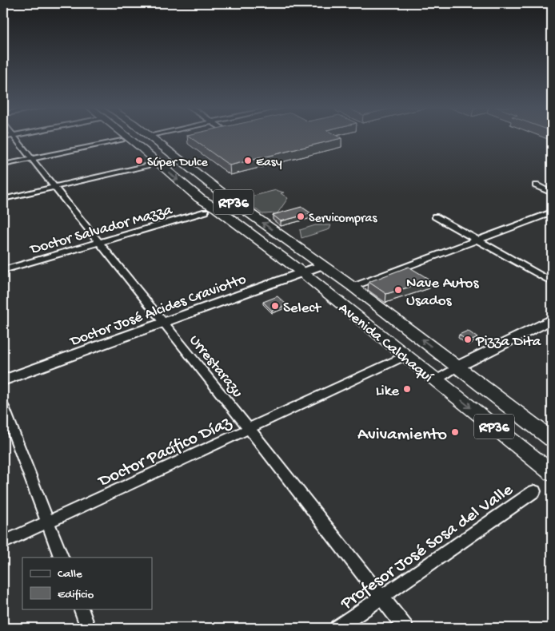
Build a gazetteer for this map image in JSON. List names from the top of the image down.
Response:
{
  "streets": {
    "main road": ["RP36", "Doctor José Alcides Craviotto", "Avenida Calchaquí"],
    "street": [
      "Doctor Salvador Mazza",
      "Urrestarazu",
      "Doctor Pacífico Díaz",
      "Profesor José Sosa del Valle"
    ]
  },
  "crossings": [
    ["Doctor Salvador Mazza", "Urrestarazu"],
    ["Doctor José Alcides Craviotto", "Avenida Calchaquí"],
    ["Doctor José Alcides Craviotto", "Urrestarazu"],
    ["Avenida Calchaquí", "Doctor Pacífico Díaz"],
    ["Urrestarazu", "Doctor Pacífico Díaz"],
    ["Urrestarazu", "Profesor José Sosa del Valle"]
  ],
  "places": [
    "Súper Dulce",
    "Easy",
    "Servicompras",
    "Nave Autos Usados",
    "Select",
    "Pizza Dita",
    "Like",
    "Avivamiento"
  ],
  "legend": ["Calle", "Edificio"]
}
